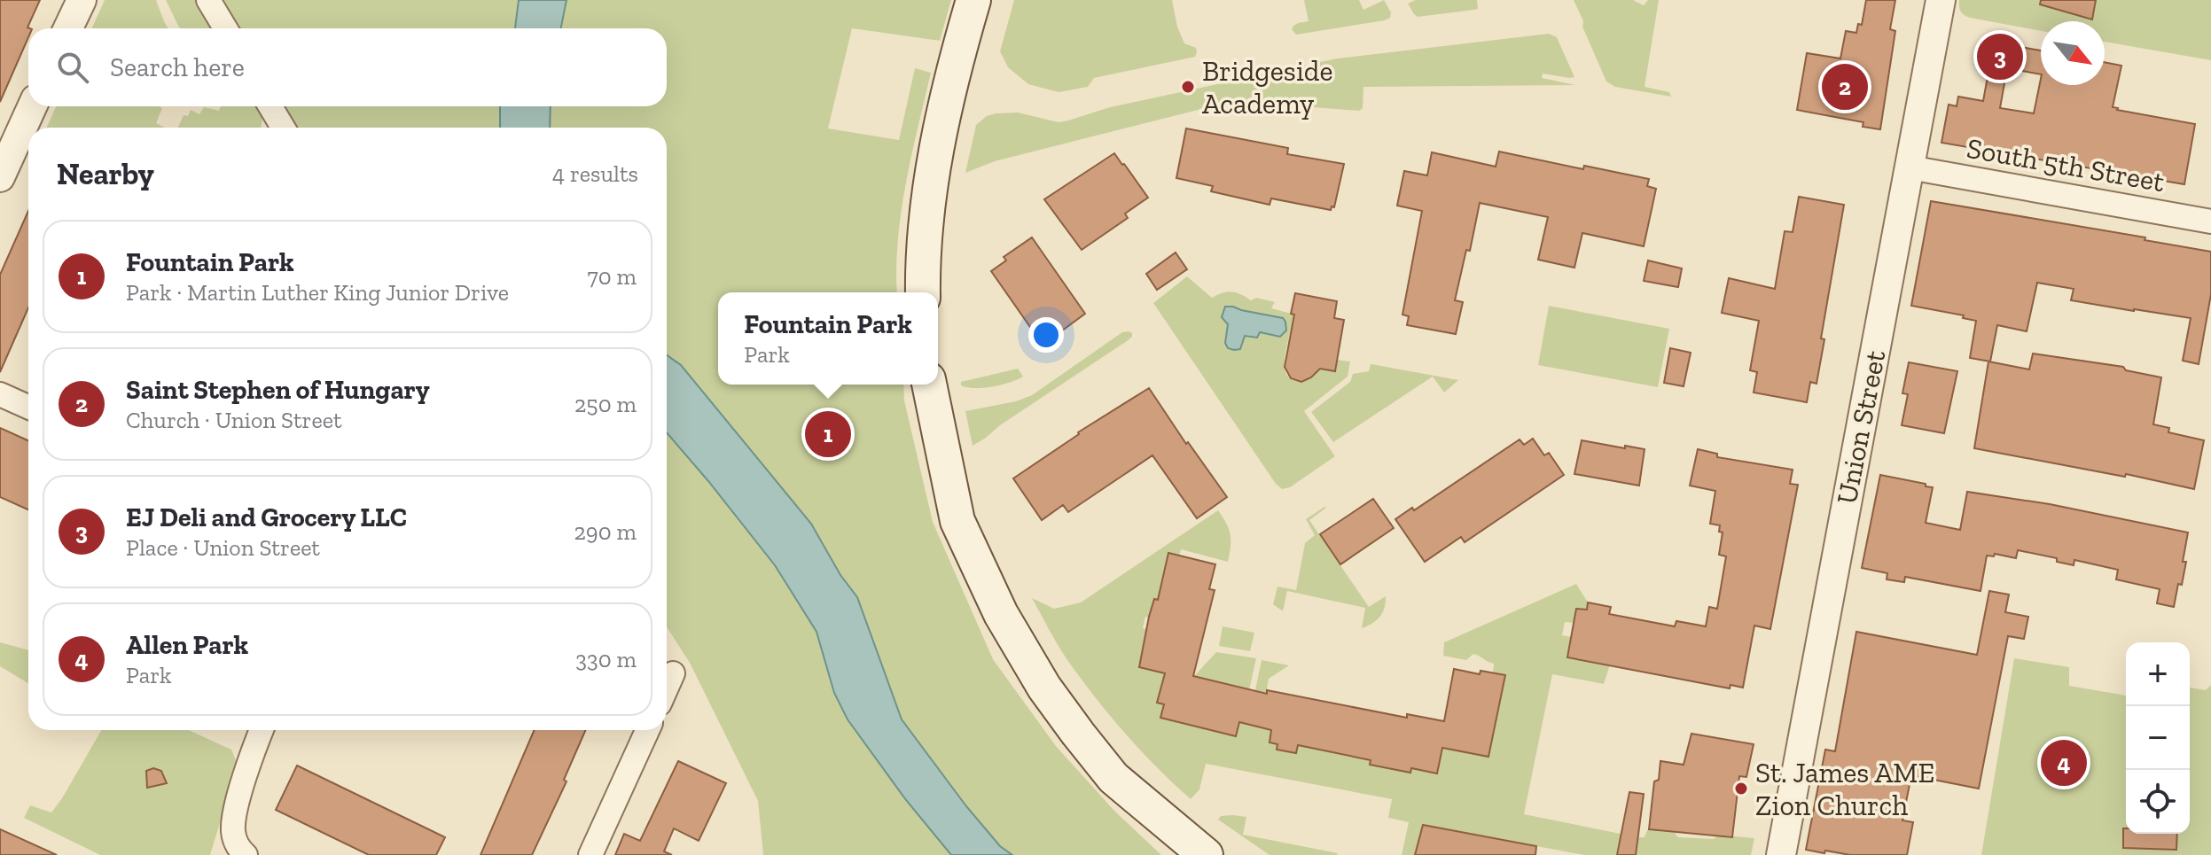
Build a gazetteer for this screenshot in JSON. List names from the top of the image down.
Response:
{
  "streets": {
    "street": ["South 5th Street", "Union Street"]
  },
  "crossings": [
    ["South 5th Street", "Union Street"]
  ],
  "places": ["Bridgeside Academy", "St. James AME Zion Church"],
  "north": "bottom right",
  "page": {
    "search": "Search here",
    "pins": [
      "3",
      "2",
      "1",
      "4"
    ],
    "heading": ["Nearby", "4 results"],
    "list": [
      {
        "mark": "1",
        "name": "Fountain Park",
        "note": "Park · Martin Luther King Junior Drive",
        "value": "70 m"
      },
      {
        "mark": "2",
        "name": "Saint Stephen of Hungary",
        "note": "Church · Union Street",
        "value": "250 m"
      },
      {
        "mark": "3",
        "name": "EJ Deli and Grocery LLC",
        "note": "Place · Union Street",
        "value": "290 m"
      },
      {
        "mark": "4",
        "name": "Allen Park",
        "note": "Park",
        "value": "330 m"
      }
    ],
    "popup": ["Fountain Park", "Park"],
    "map_buttons": ["+", "−"]
  }
}
